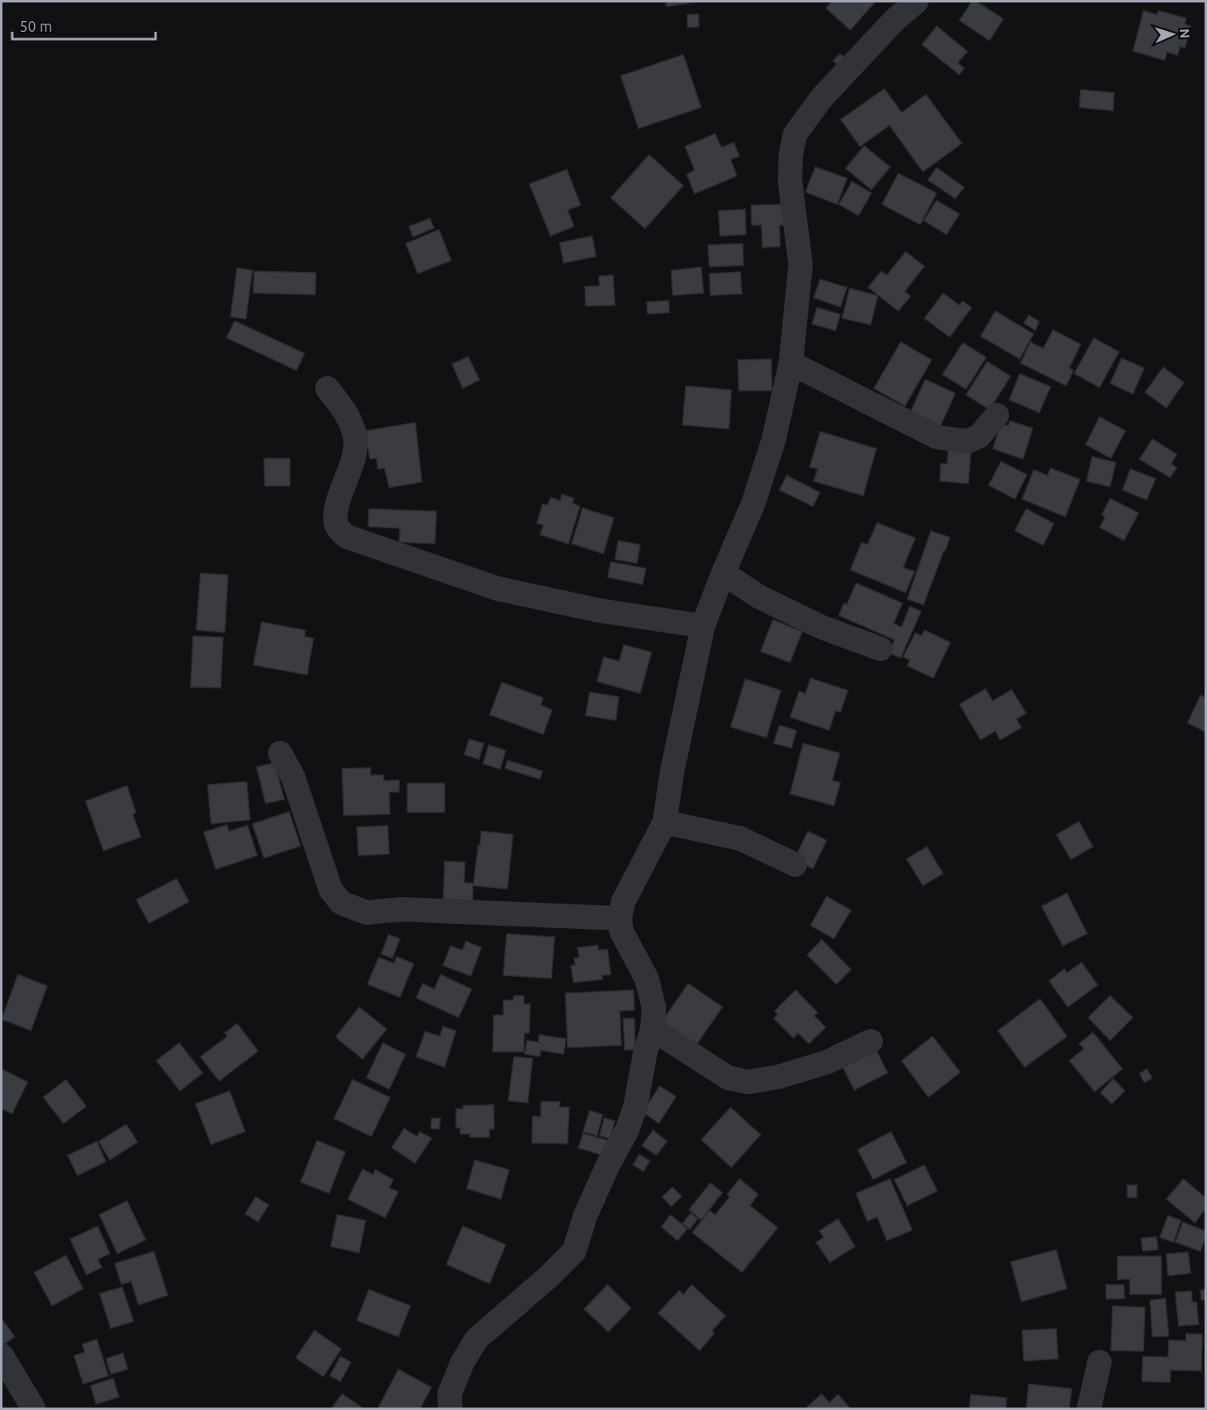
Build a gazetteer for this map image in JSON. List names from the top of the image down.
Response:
{
  "scale_bar": "50 m",
  "north": "right"
}
